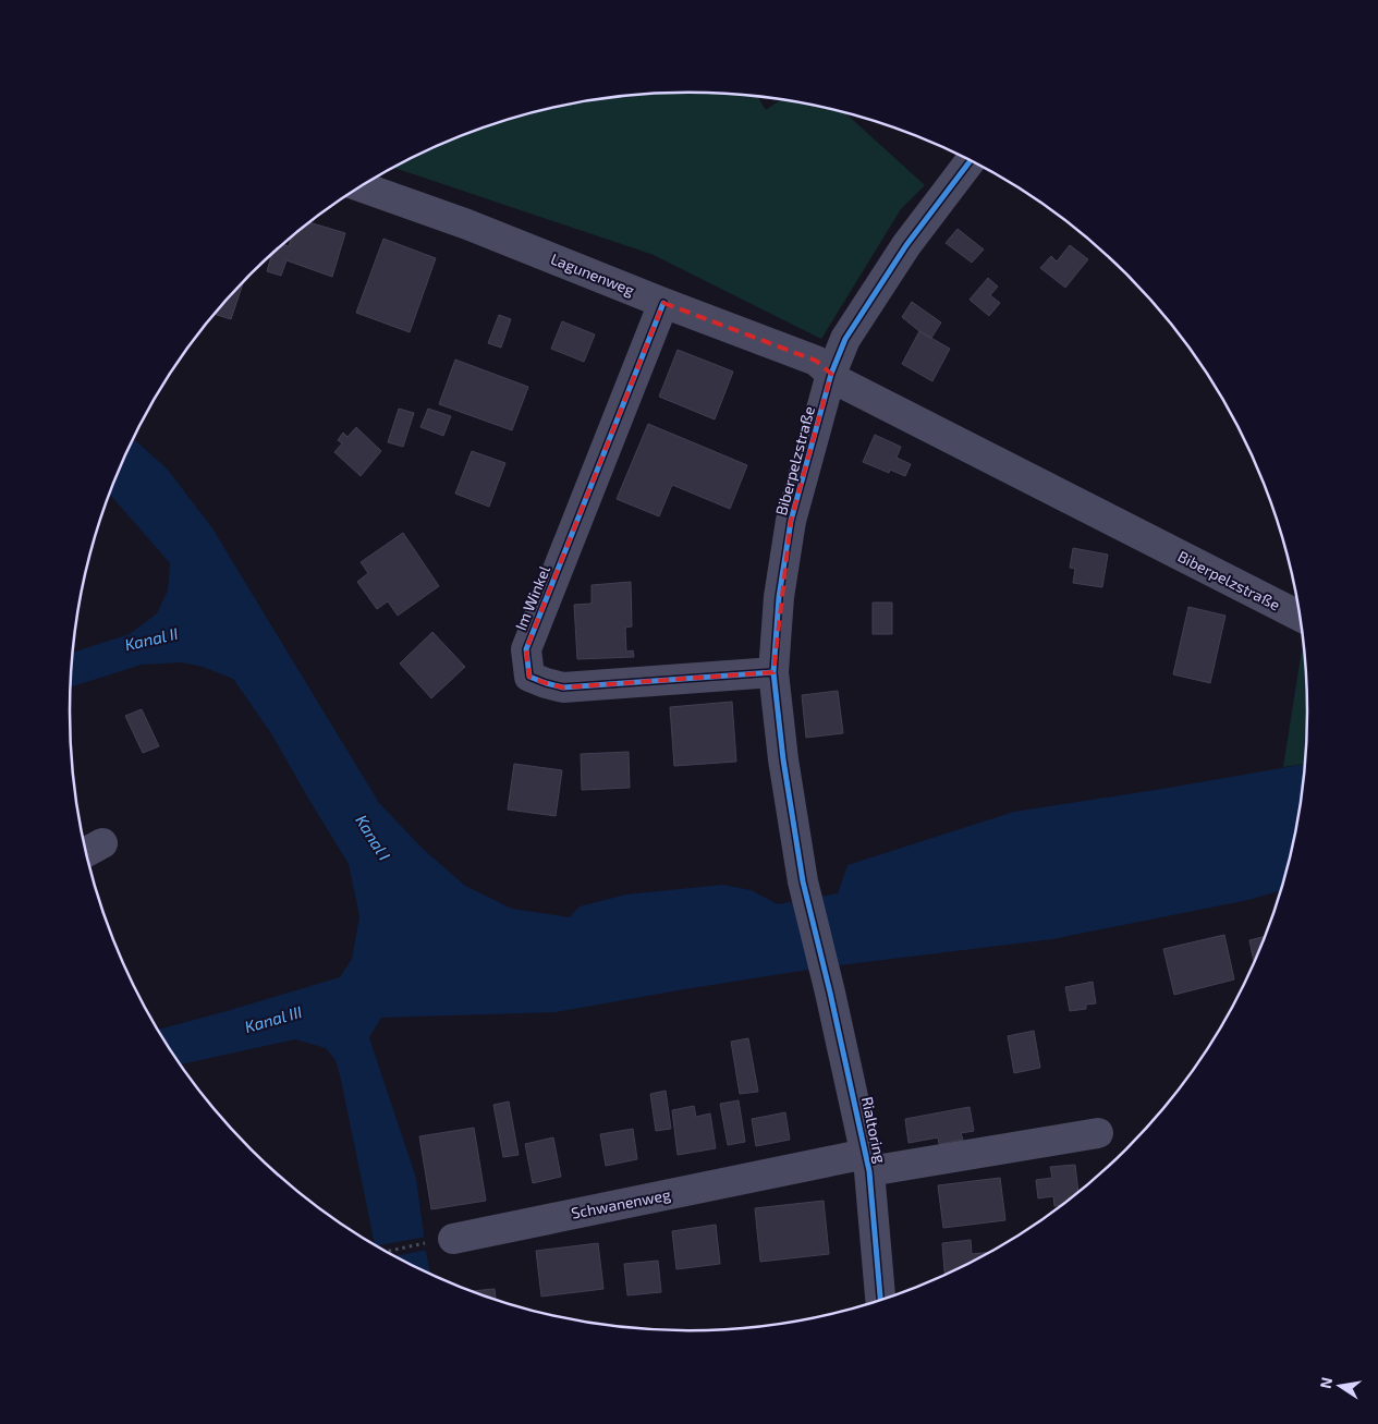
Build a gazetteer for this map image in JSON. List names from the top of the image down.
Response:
{
  "streets": {
    "street": [
      "Lagunenweg",
      "Biberpelzstraße",
      "Im Winkel",
      "Rialtoring",
      "Schwanenweg"
    ]
  },
  "crossings": [
    ["Lagunenweg", "Biberpelzstraße"],
    ["Lagunenweg", "Im Winkel"],
    ["Biberpelzstraße", "Im Winkel"],
    ["Biberpelzstraße", "Rialtoring"],
    ["Rialtoring", "Schwanenweg"]
  ],
  "water": ["Kanal II", "Kanal I", "Kanal III"],
  "north": "left"
}
